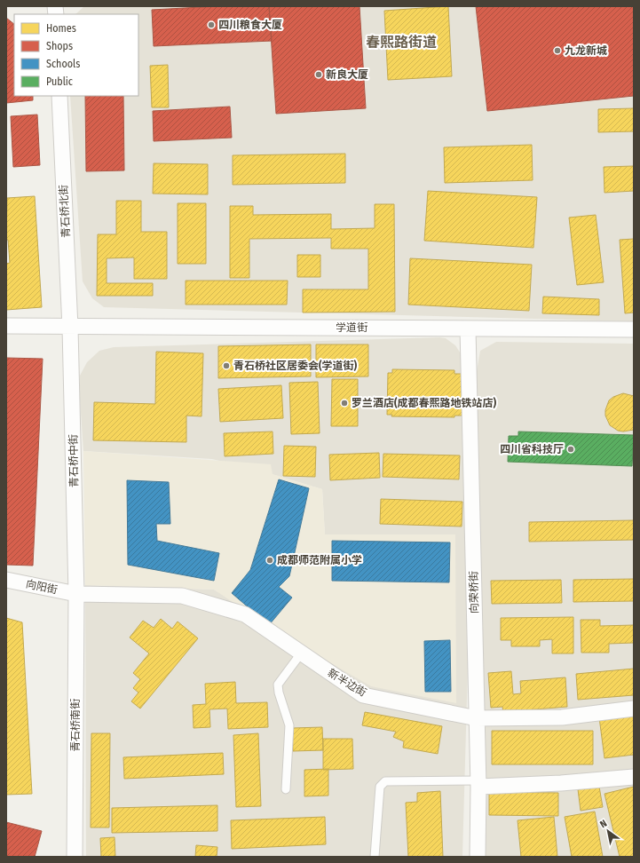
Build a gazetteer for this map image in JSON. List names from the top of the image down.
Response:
{
  "streets": {
    "street": [
      "青石桥北街",
      "学道街",
      "青石桥中街",
      "向阳街",
      "向荣桥街",
      "新半边街",
      "青石桥南街"
    ]
  },
  "crossings": [
    ["青石桥北街", "学道街"],
    ["青石桥北街", "青石桥中街"],
    ["学道街", "青石桥中街"],
    ["学道街", "向荣桥街"],
    ["青石桥中街", "向阳街"],
    ["青石桥中街", "新半边街"],
    ["青石桥中街", "青石桥南街"],
    ["向阳街", "新半边街"],
    ["向阳街", "青石桥南街"],
    ["向荣桥街", "新半边街"],
    ["新半边街", "青石桥南街"]
  ],
  "districts": ["春熙路街道"],
  "places": [
    "四川粮食大厦",
    "九龙新城",
    "新良大厦",
    "青石桥社区居委会(学道街)",
    "罗兰酒店(成都春熙路地铁站店)",
    "四川省科技厅",
    "成都师范附属小学"
  ],
  "legend": [
    "Homes",
    "Shops",
    "Schools",
    "Public"
  ],
  "north": "top left"
}
